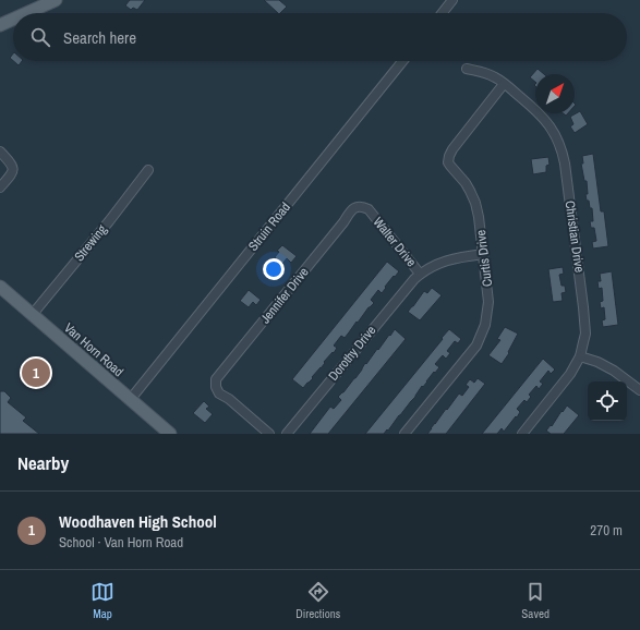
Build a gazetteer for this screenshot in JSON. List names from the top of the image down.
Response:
{
  "streets": {
    "main road": ["Van Horn Road"],
    "street": [
      "Struin Road",
      "Christian Drive",
      "Walter Drive",
      "Strewing",
      "Curtis Drive",
      "Jennifer Drive",
      "Dorothy Drive"
    ]
  },
  "crossings": [
    ["Struin Road", "Van Horn Road"],
    ["Christian Drive", "Curtis Drive"],
    ["Walter Drive", "Curtis Drive"],
    ["Walter Drive", "Jennifer Drive"],
    ["Walter Drive", "Dorothy Drive"],
    ["Strewing", "Van Horn Road"]
  ],
  "north": "top right",
  "page": {
    "search": "Search here",
    "pins": "1",
    "heading": "Nearby",
    "list": [
      {
        "mark": "1",
        "name": "Woodhaven High School",
        "note": "School · Van Horn Road",
        "value": "270 m"
      }
    ],
    "nav": ["Map", "Directions", "Saved"]
  }
}
